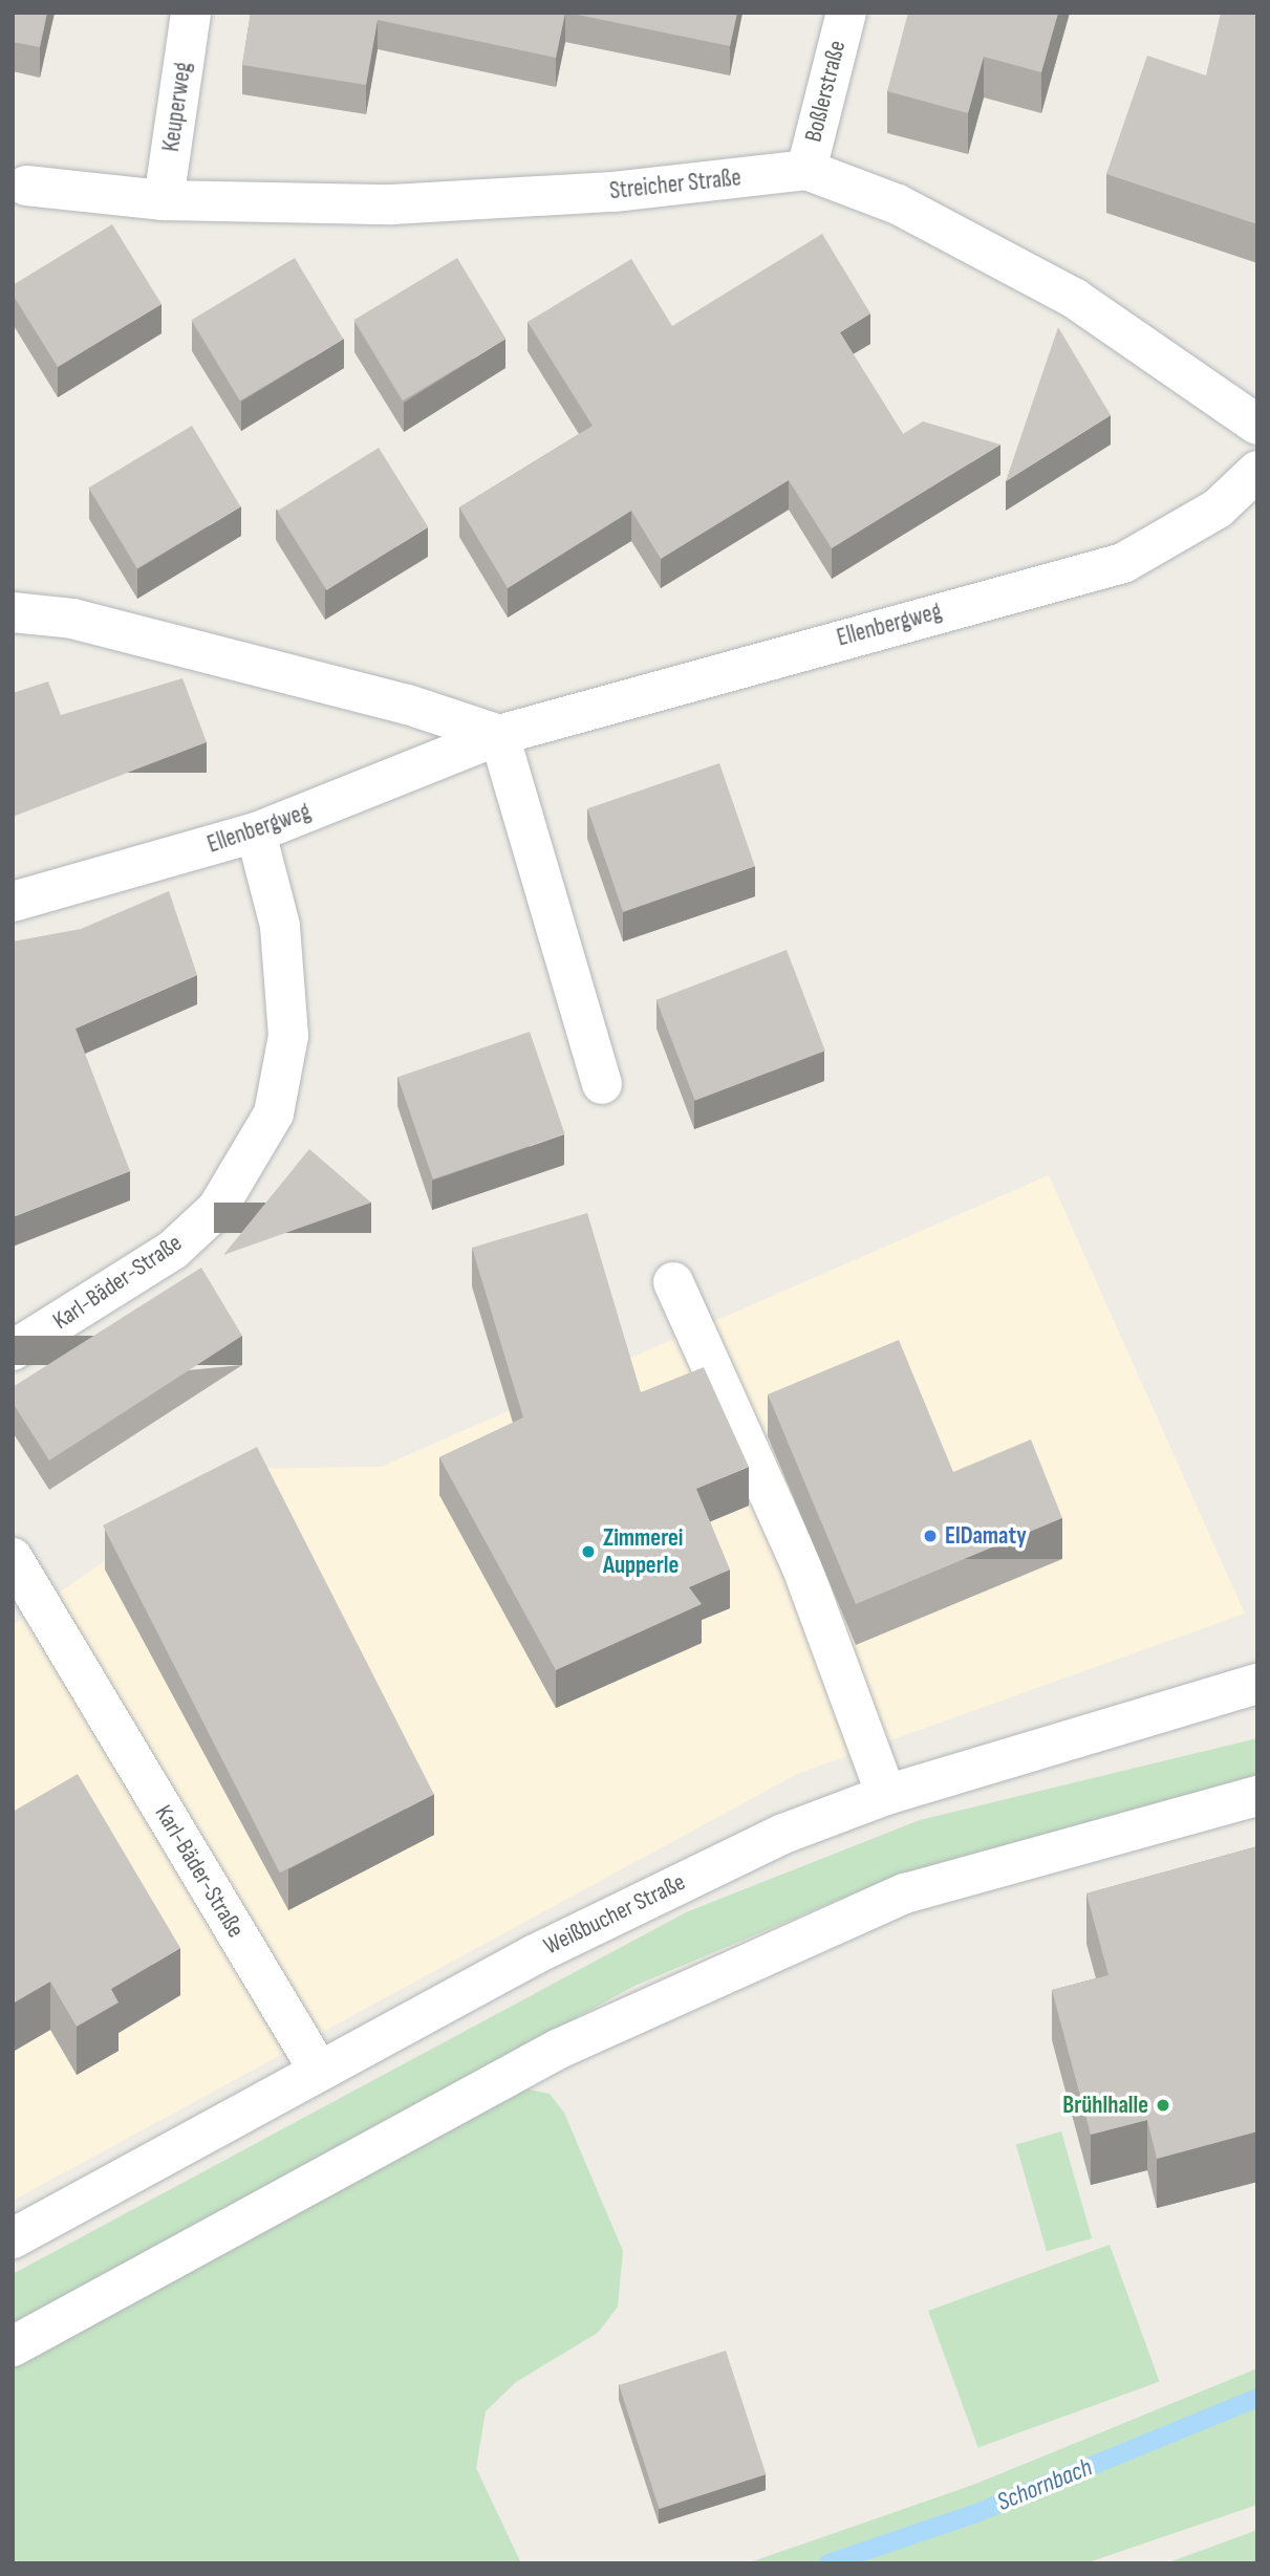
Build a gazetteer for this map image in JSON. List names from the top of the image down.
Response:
{
  "streets": {
    "street": [
      "Boßlerstraße",
      "Keuperweg",
      "Streicher Straße",
      "Ellenbergweg",
      "Karl-Bäder-Straße",
      "Weißbucher Straße"
    ]
  },
  "crossings": [
    ["Boßlerstraße", "Streicher Straße"],
    ["Keuperweg", "Streicher Straße"],
    ["Ellenbergweg", "Karl-Bäder-Straße"],
    ["Karl-Bäder-Straße", "Weißbucher Straße"]
  ],
  "water": ["Schornbach"],
  "places": ["ElDamaty", "Zimmerei Aupperle", "Brühlhalle"]
}
